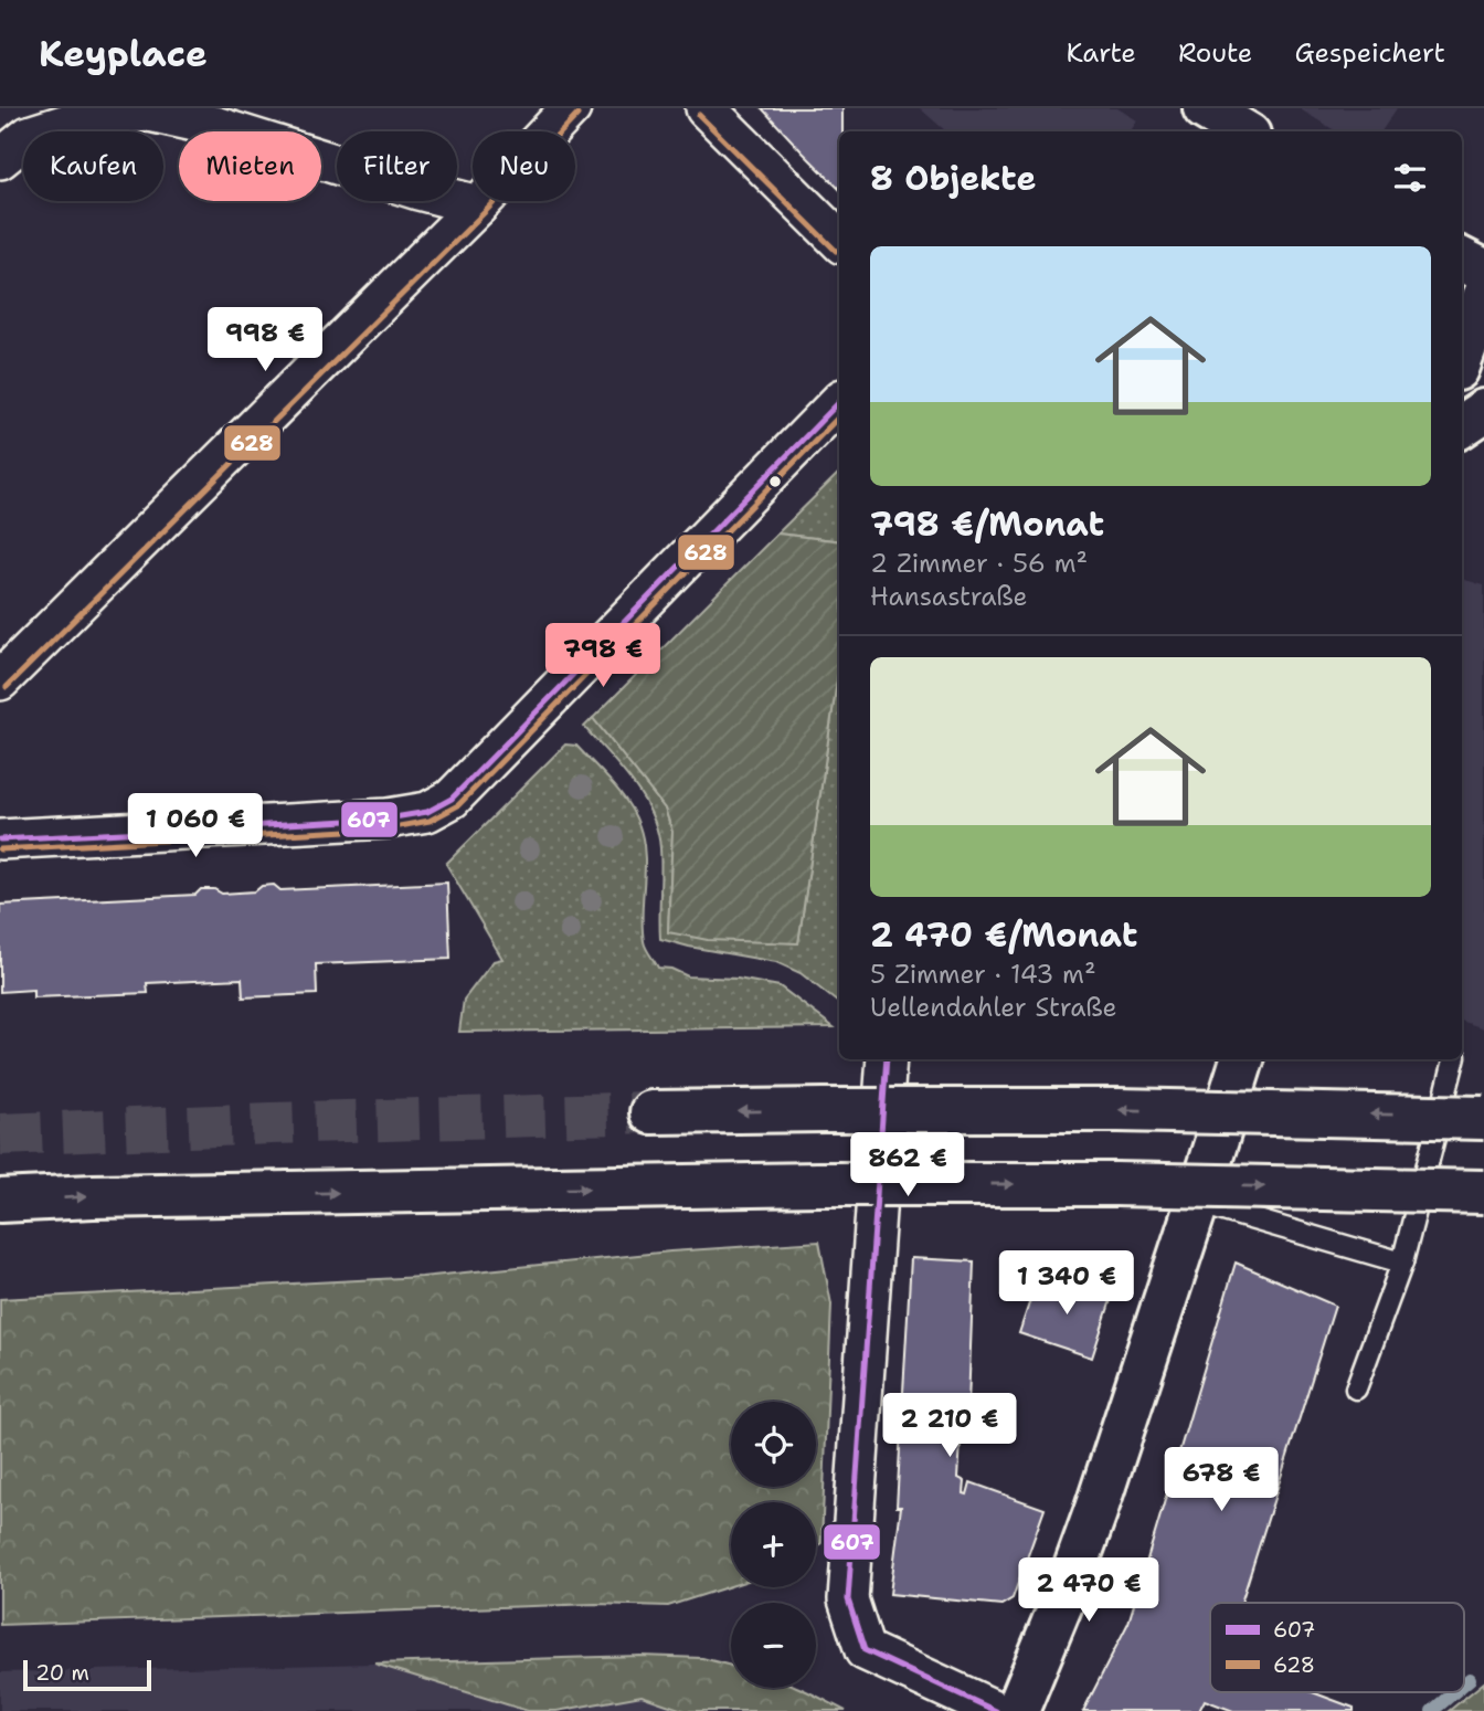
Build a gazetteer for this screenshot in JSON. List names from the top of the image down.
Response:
{
  "lines": ["transit line 628", "transit line 607"],
  "legend": ["607", "628"],
  "scale_bar": "20 m",
  "page": {
    "header": "Keyplace",
    "nav": ["Karte", "Route", "Gespeichert"],
    "chip": [
      "Kaufen",
      "Mieten",
      "Filter",
      "Neu"
    ],
    "heading": "8 Objekte",
    "list": [
      {
        "name": "798 €/Monat",
        "note": "2 Zimmer · 56 m² · Hansastraße"
      },
      {
        "name": "2 470 €/Monat",
        "note": "5 Zimmer · 143 m² · Uellendahler Straße"
      }
    ],
    "price": [
      "998 €",
      "798 €",
      "1 060 €",
      "862 €",
      "1 340 €",
      "2 210 €",
      "678 €",
      "2 470 €"
    ],
    "map_buttons": ["+", "−"],
    "scale": "20 m"
  }
}
